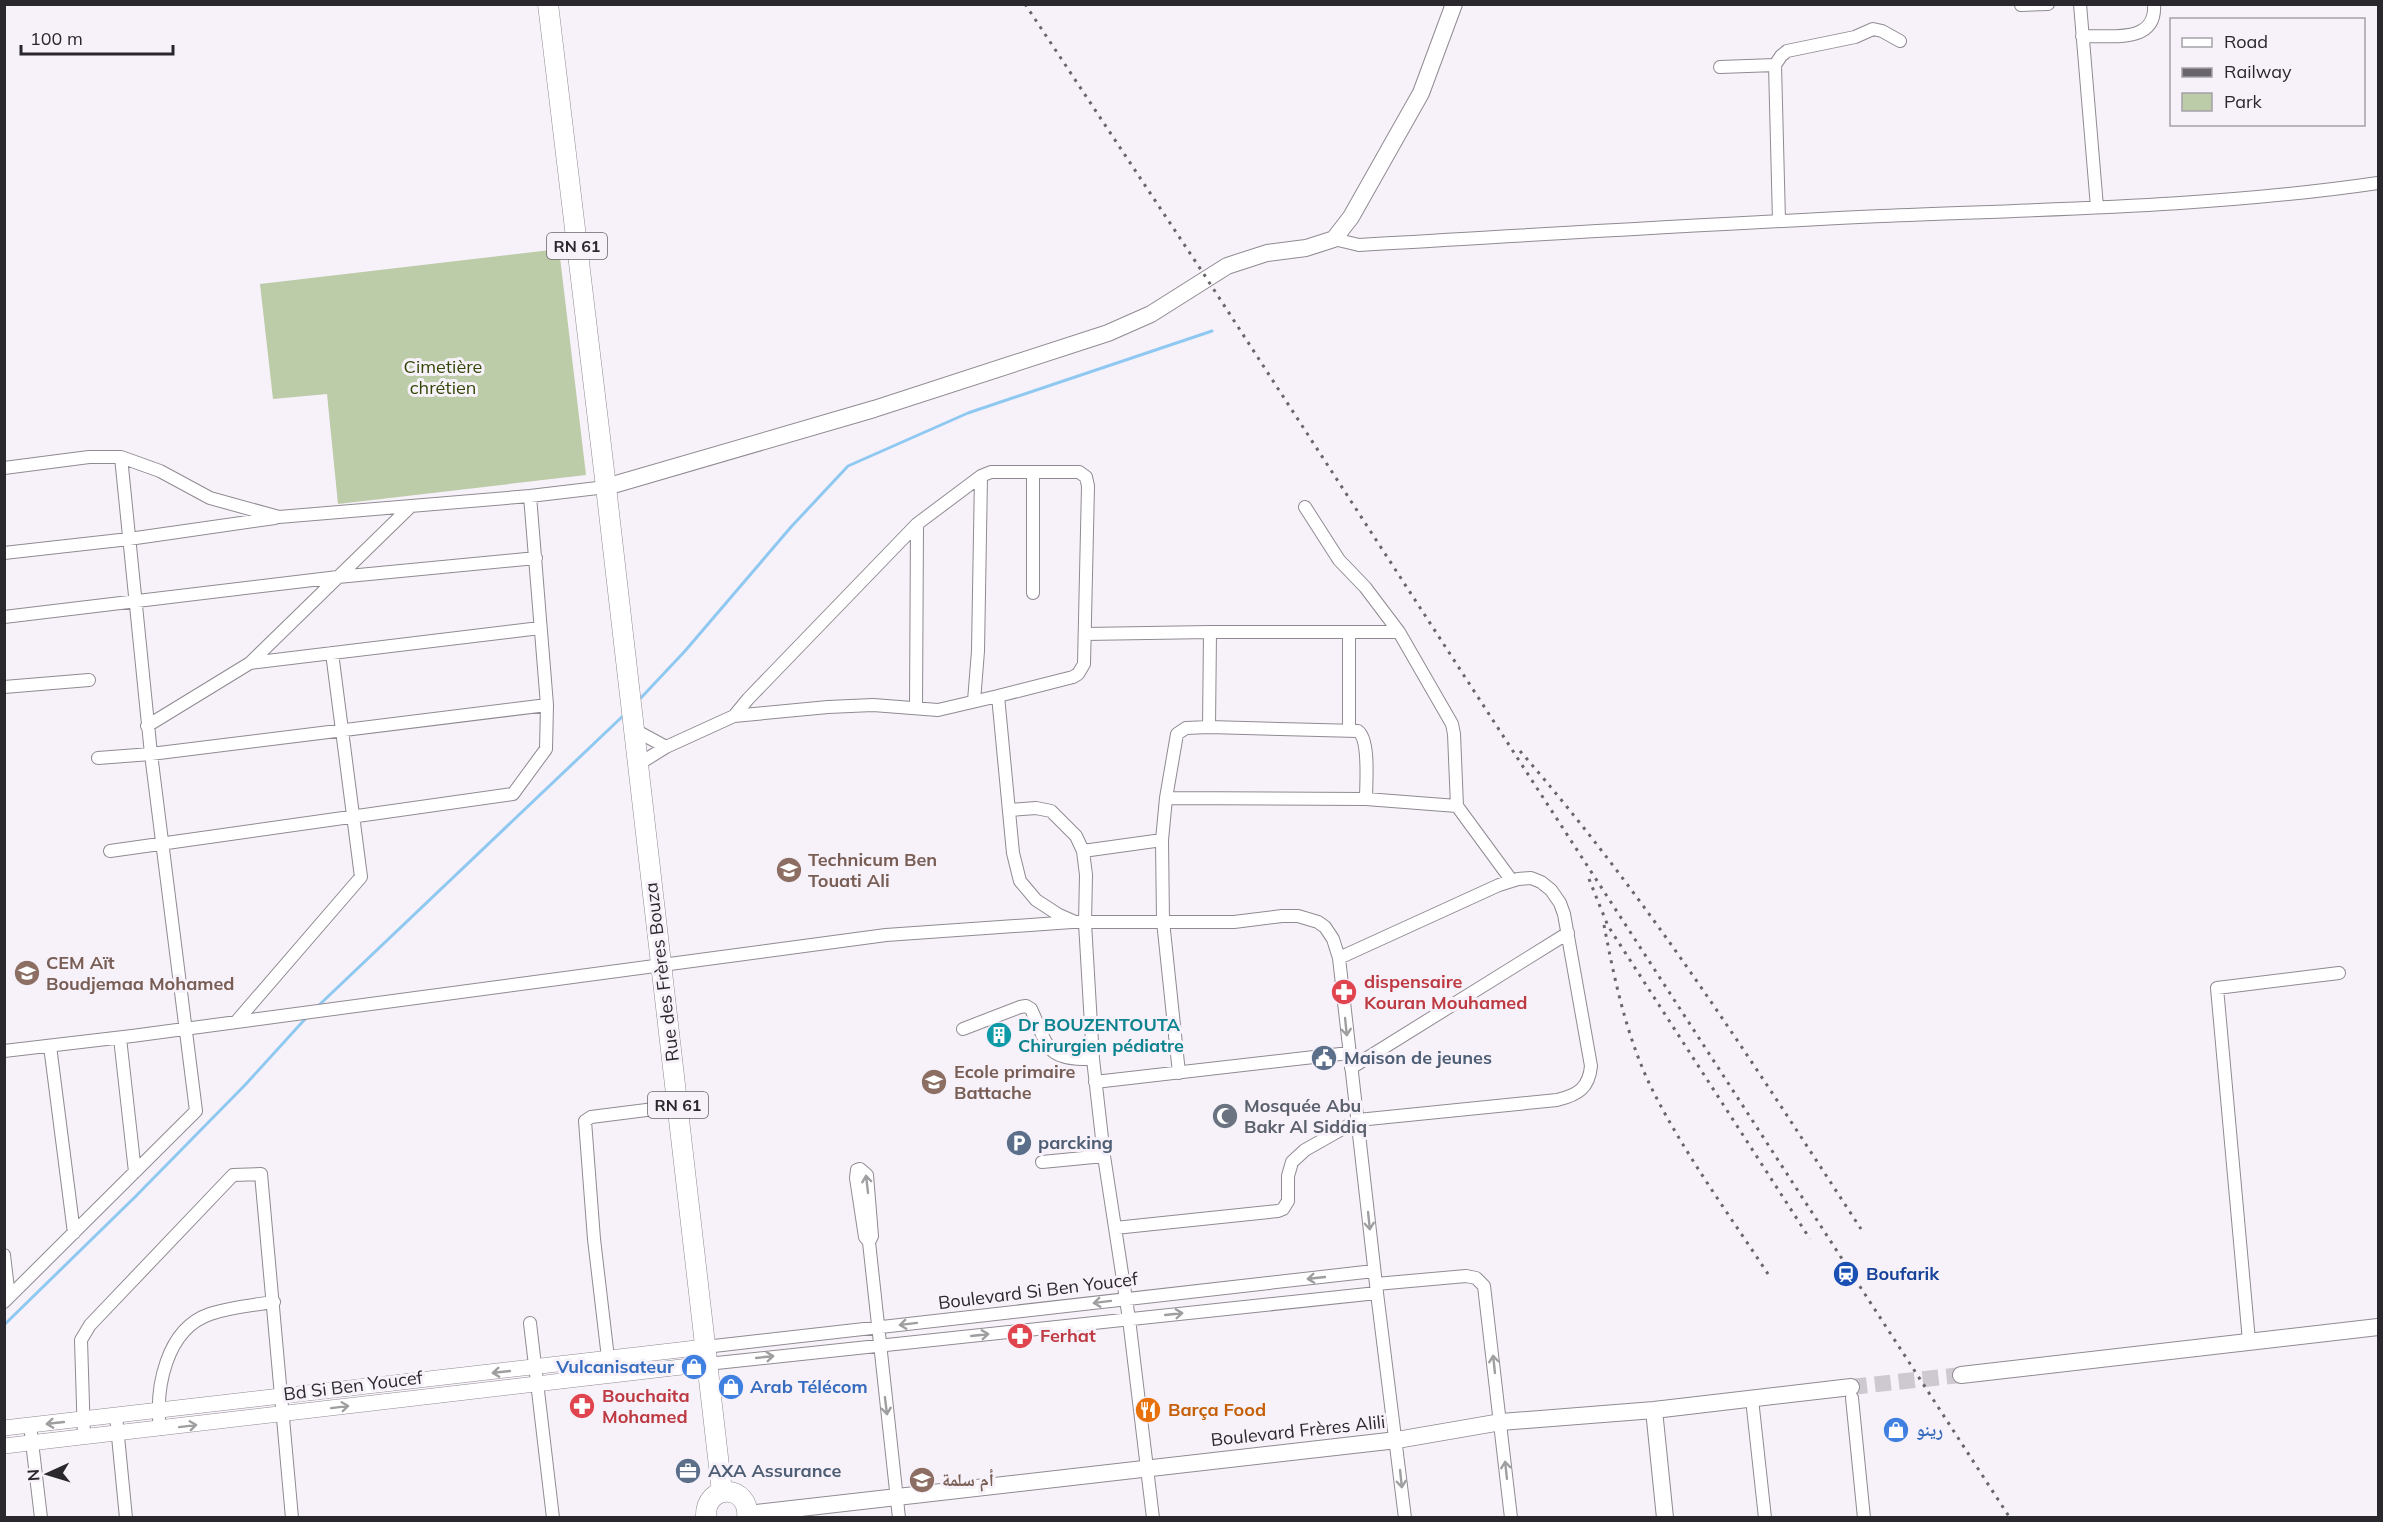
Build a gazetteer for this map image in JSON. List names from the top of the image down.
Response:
{
  "streets": {
    "main road": ["RN 61", "Rue des Frères Bouza", "Boulevard Frères Alili"],
    "street": ["Boulevard Si Ben Youcef", "Bd Si Ben Youcef"]
  },
  "crossings": [
    ["RN 61", "Rue des Frères Bouza"],
    ["Rue des Frères Bouza", "Boulevard Si Ben Youcef"],
    ["Rue des Frères Bouza", "Bd Si Ben Youcef"],
    ["Boulevard Si Ben Youcef", "Bd Si Ben Youcef"],
    ["Boulevard Si Ben Youcef", "Boulevard Frères Alili"]
  ],
  "parks": ["Cimetière chrétien"],
  "places": {
    "school or university": [
      "Technicum Ben Touati Ali",
      "CEM Aït Boudjemaa Mohamed",
      "Ecole primaire Battache",
      "أم سلمة"
    ],
    "pharmacy": ["dispensaire Kouran Mouhamed", "Ferhat", "Bouchaita Mohamed"],
    "building": ["Dr BOUZENTOUTA Chirurgien pédiatre"],
    "public building": ["Maison de jeunes"],
    "mosque": ["Mosquée Abu Bakr Al Siddiq"],
    "parking": ["parcking"],
    "station": ["Boufarik"],
    "shop": ["Vulcanisateur", "Arab Télécom", "رينو"],
    "restaurant": ["Barça Food"],
    "office": ["AXA Assurance"]
  },
  "legend": ["Road", "Railway", "Park"],
  "scale_bar": "100 m",
  "north": "left"
}
